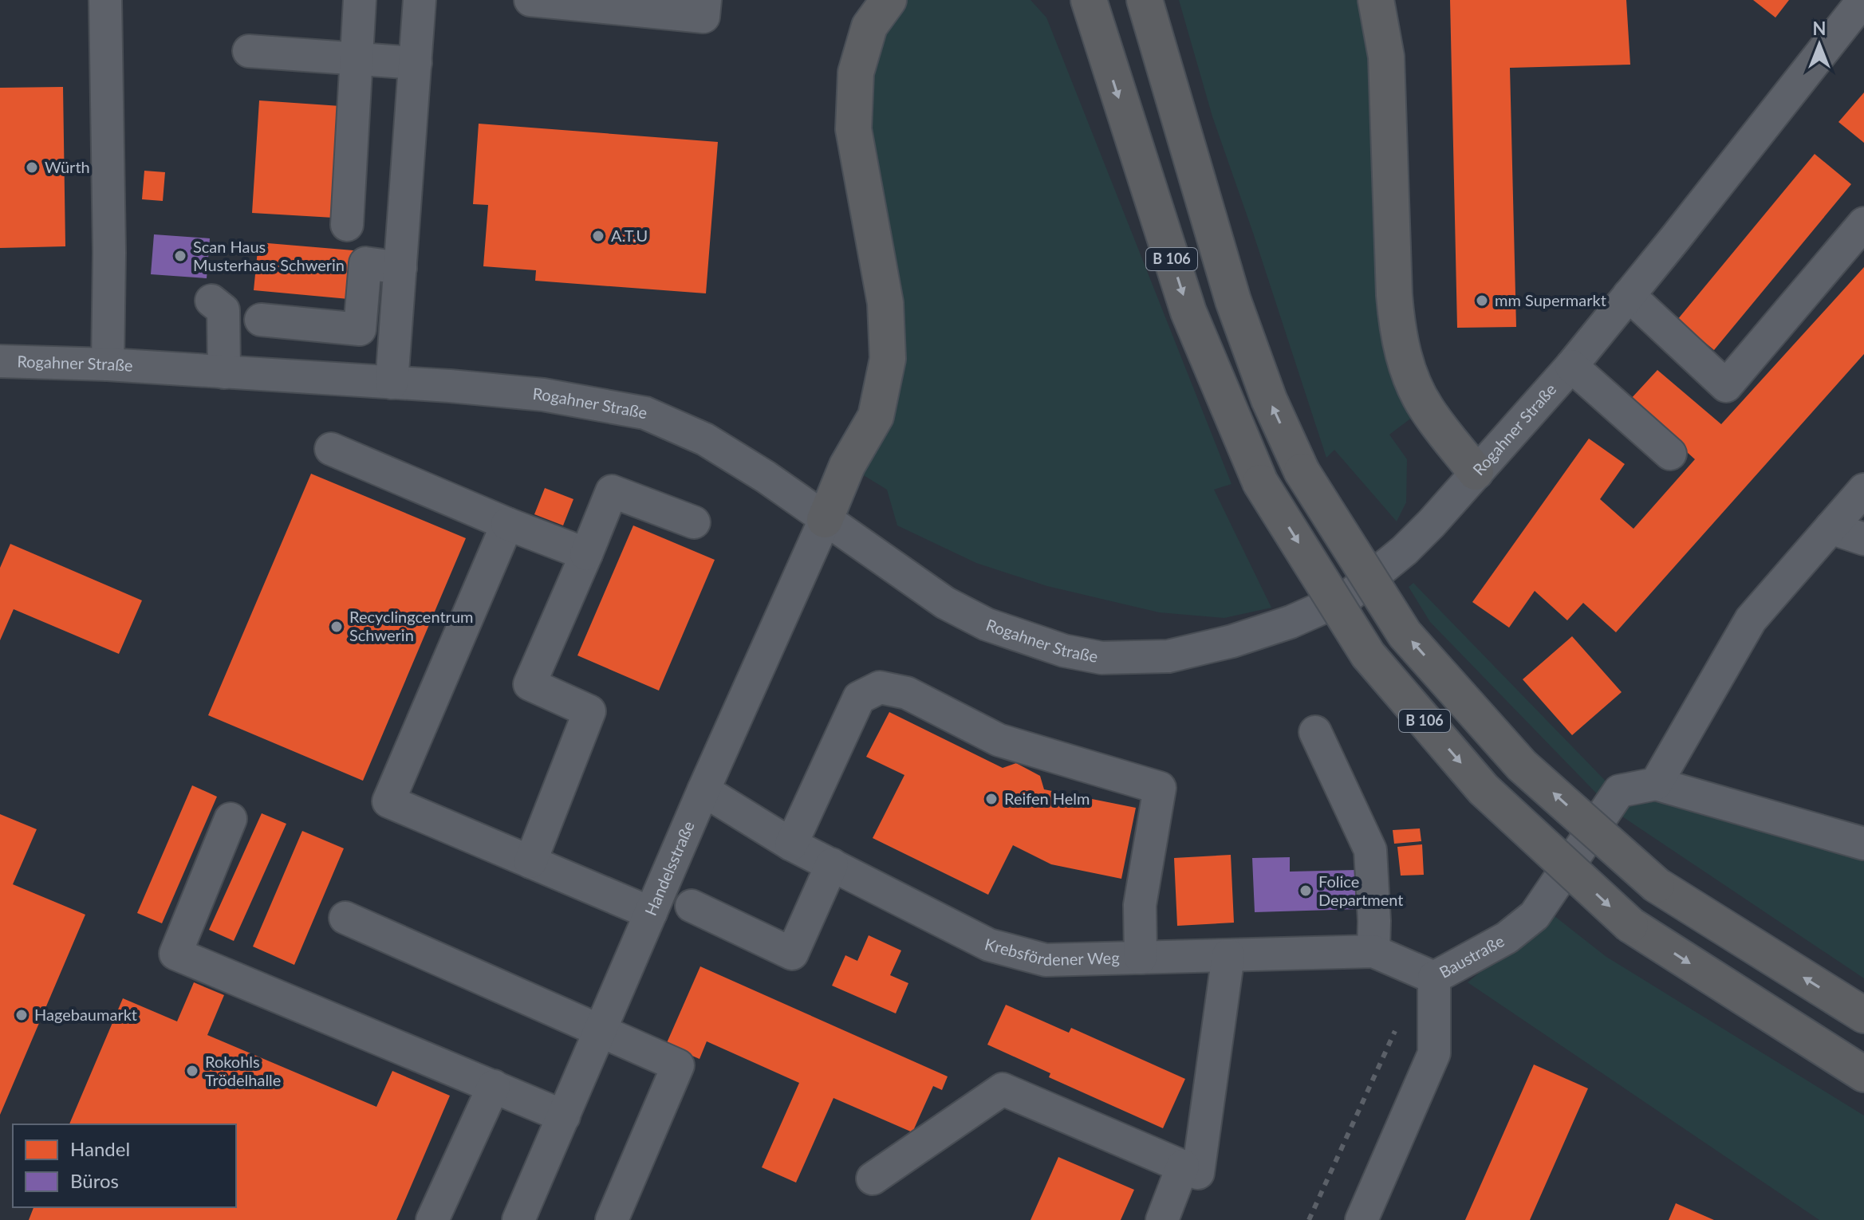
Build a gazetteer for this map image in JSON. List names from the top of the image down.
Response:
{
  "streets": {
    "highway": ["B 106"],
    "street": [
      "Rogahner Straße",
      "Handelsstraße",
      "Krebsfördener Weg",
      "Baustraße"
    ]
  },
  "crossings": [
    ["Rogahner Straße", "Handelsstraße"],
    ["Handelsstraße", "Krebsfördener Weg"],
    ["Krebsfördener Weg", "Baustraße"]
  ],
  "places": [
    "Würth",
    "A.T.U",
    "Scan Haus Musterhaus Schwerin",
    "mm Supermarkt",
    "Recyclingcentrum Schwerin",
    "Reifen Helm",
    "Folice Department",
    "Hagebaumarkt",
    "Rokohls Trödelhalle"
  ],
  "legend": ["Handel", "Büros"],
  "north": "top"
}
